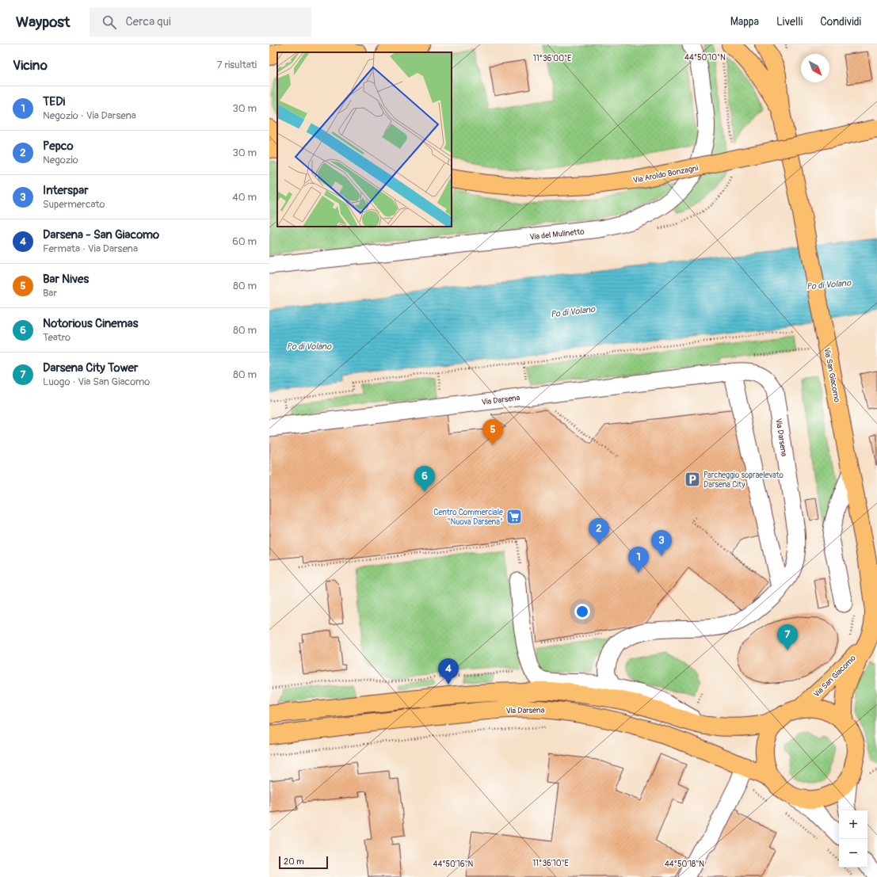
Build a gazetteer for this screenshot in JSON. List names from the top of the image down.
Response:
{
  "streets": {
    "main road": ["Via Aroldo Bonzagni", "Via San Giacomo", "Via Darsena"],
    "street": ["Via del Mulinetto"]
  },
  "crossings": [
    ["Via San Giacomo", "Via Darsena"]
  ],
  "water": ["Po di Volano"],
  "places": {
    "parking": ["Parcheggio sopraelevato Darsena City"],
    "supermarket": ["Centro Commerciale \"Nuova Darsena\""]
  },
  "scale_bar": "20 m",
  "north": "bottom right",
  "page": {
    "header": "Waypost",
    "search": "Cerca qui",
    "nav": ["Mappa", "Livelli", "Condividi"],
    "heading": ["Vicino", "7 risultati"],
    "list": [
      {
        "mark": "1",
        "name": "TEDi",
        "note": "Negozio · Via Darsena",
        "value": "30 m"
      },
      {
        "mark": "2",
        "name": "Pepco",
        "note": "Negozio",
        "value": "30 m"
      },
      {
        "mark": "3",
        "name": "Interspar",
        "note": "Supermercato",
        "value": "40 m"
      },
      {
        "mark": "4",
        "name": "Darsena - San Giacomo",
        "note": "Fermata · Via Darsena",
        "value": "60 m"
      },
      {
        "mark": "5",
        "name": "Bar Nives",
        "note": "Bar",
        "value": "80 m"
      },
      {
        "mark": "6",
        "name": "Notorious Cinemas",
        "note": "Teatro",
        "value": "80 m"
      },
      {
        "mark": "7",
        "name": "Darsena City Tower",
        "note": "Luogo · Via San Giacomo",
        "value": "80 m"
      }
    ],
    "pins": [
      "5",
      "6",
      "2",
      "3",
      "1",
      "7",
      "4"
    ],
    "map_buttons": ["+", "−"],
    "scale": "20 m"
  },
  "coordinates": [
    "44°50'10\"N",
    "11°36'00\"E",
    "11°36'10\"E",
    "44°50'16\"N",
    "44°50'18\"N"
  ]
}
